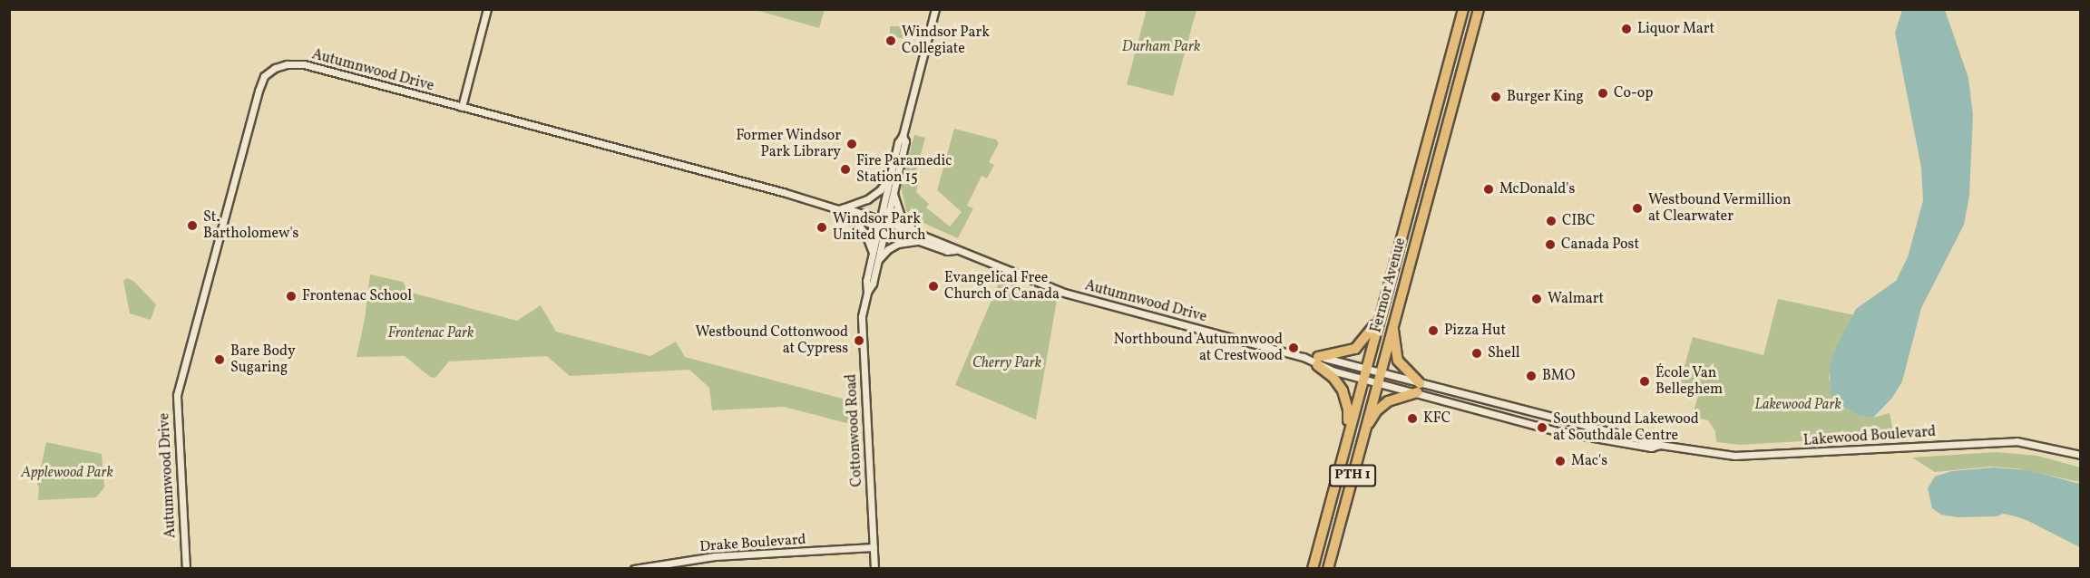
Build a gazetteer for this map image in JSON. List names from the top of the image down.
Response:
{
  "streets": {
    "highway": ["Fermor Avenue", "PTH 1"],
    "street": [
      "Autumnwood Drive",
      "Cottonwood Road",
      "Lakewood Boulevard",
      "Drake Boulevard"
    ]
  },
  "crossings": [
    ["Autumnwood Drive", "Fermor Avenue"],
    ["Autumnwood Drive", "Cottonwood Road"],
    ["Autumnwood Drive", "Lakewood Boulevard"],
    ["Fermor Avenue", "Lakewood Boulevard"],
    ["Cottonwood Road", "Drake Boulevard"]
  ],
  "parks": [
    "Durham Park",
    "Frontenac Park",
    "Cherry Park",
    "Lakewood Park",
    "Applewood Park"
  ],
  "places": [
    "Liquor Mart",
    "Windsor Park Collegiate",
    "Co-op",
    "Burger King",
    "Former Windsor Park Library",
    "Fire Paramedic Station 15",
    "McDonald's",
    "Westbound Vermillion at Clearwater",
    "CIBC",
    "St. Bartholomew's",
    "Windsor Park United Church",
    "Canada Post",
    "Evangelical Free Church of Canada",
    "Frontenac School",
    "Walmart",
    "Pizza Hut",
    "Westbound Cottonwood at Cypress",
    "Northbound Autumnwood at Crestwood",
    "Shell",
    "Bare Body Sugaring",
    "BMO",
    "École Van Belleghem",
    "KFC",
    "Southbound Lakewood at Southdale Centre",
    "Mac's"
  ]
}
